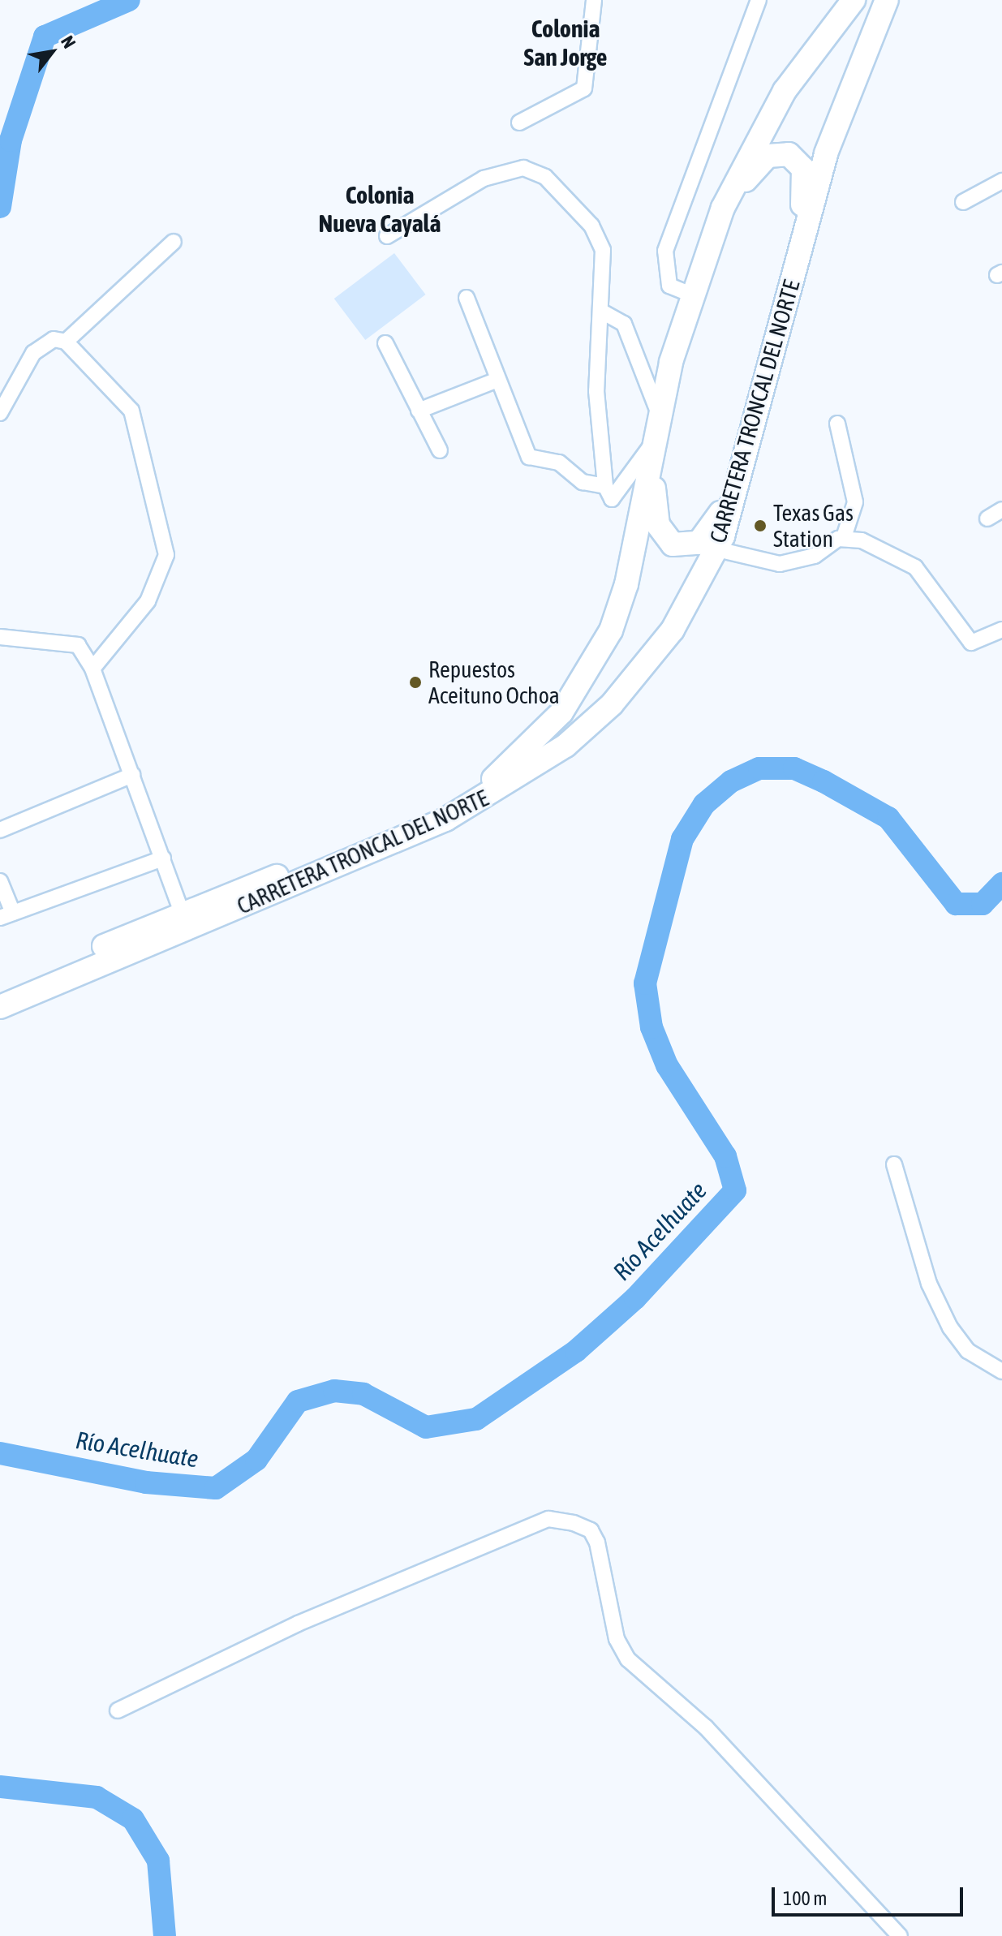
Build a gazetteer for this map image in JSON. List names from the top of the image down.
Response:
{
  "streets": {
    "main road": ["CARRETERA TRONCAL DEL NORTE"]
  },
  "districts": ["Colonia San Jorge", "Colonia Nueva Cayalá"],
  "water": ["Río Acelhuate"],
  "places": ["Texas Gas Station", "Repuestos Aceituno Ochoa"],
  "scale_bar": "100 m",
  "north": "top right"
}
